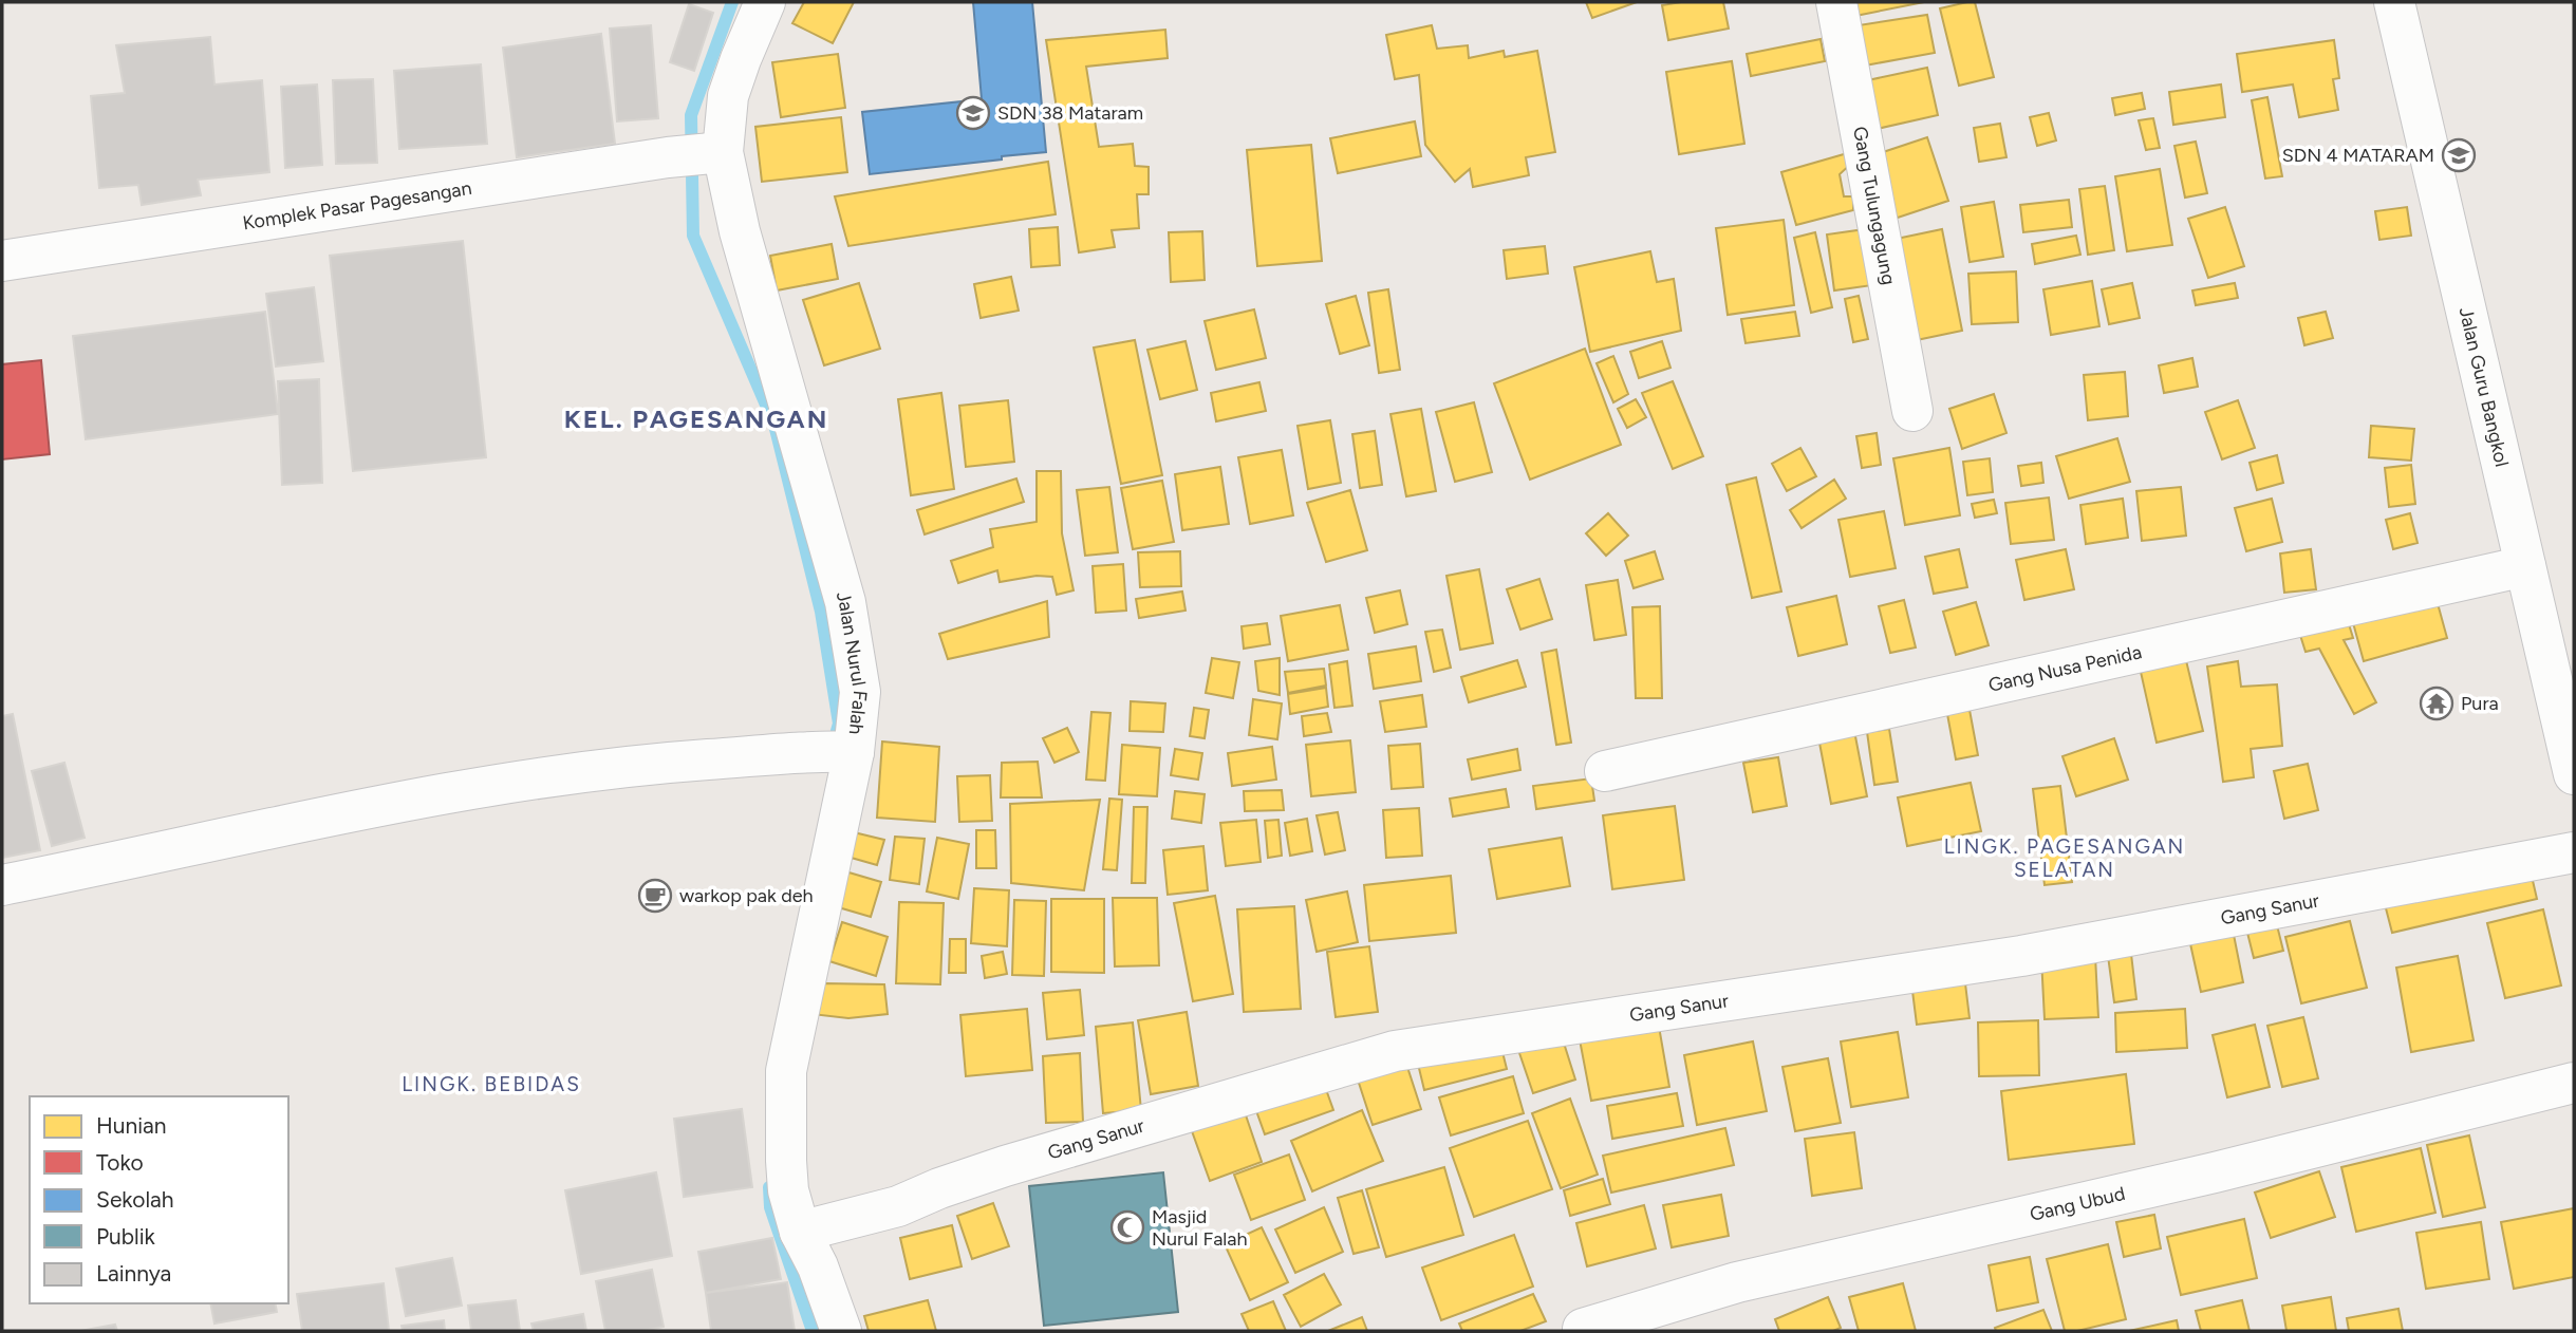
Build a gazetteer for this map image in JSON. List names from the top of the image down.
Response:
{
  "streets": {
    "street": [
      "Komplek Pasar Pagesangan",
      "Gang Tulungagung",
      "Jalan Guru Bangkol",
      "Jalan Nurul Falah",
      "Gang Nusa Penida",
      "Gang Sanur",
      "Gang Ubud"
    ]
  },
  "crossings": [
    ["Komplek Pasar Pagesangan", "Jalan Nurul Falah"],
    ["Jalan Guru Bangkol", "Gang Nusa Penida"],
    ["Jalan Nurul Falah", "Gang Sanur"]
  ],
  "districts": ["KEL. PAGESANGAN", "LINGK. PAGESANGAN SELATAN", "LINGK. BEBIDAS"],
  "places": {
    "school or university": ["SDN 38 Mataram", "SDN 4 MATARAM"],
    "temple": ["Pura"],
    "cafe": ["warkop pak deh"],
    "mosque": ["Masjid Nurul Falah"]
  },
  "legend": [
    "Hunian",
    "Toko",
    "Sekolah",
    "Publik",
    "Lainnya"
  ]
}
